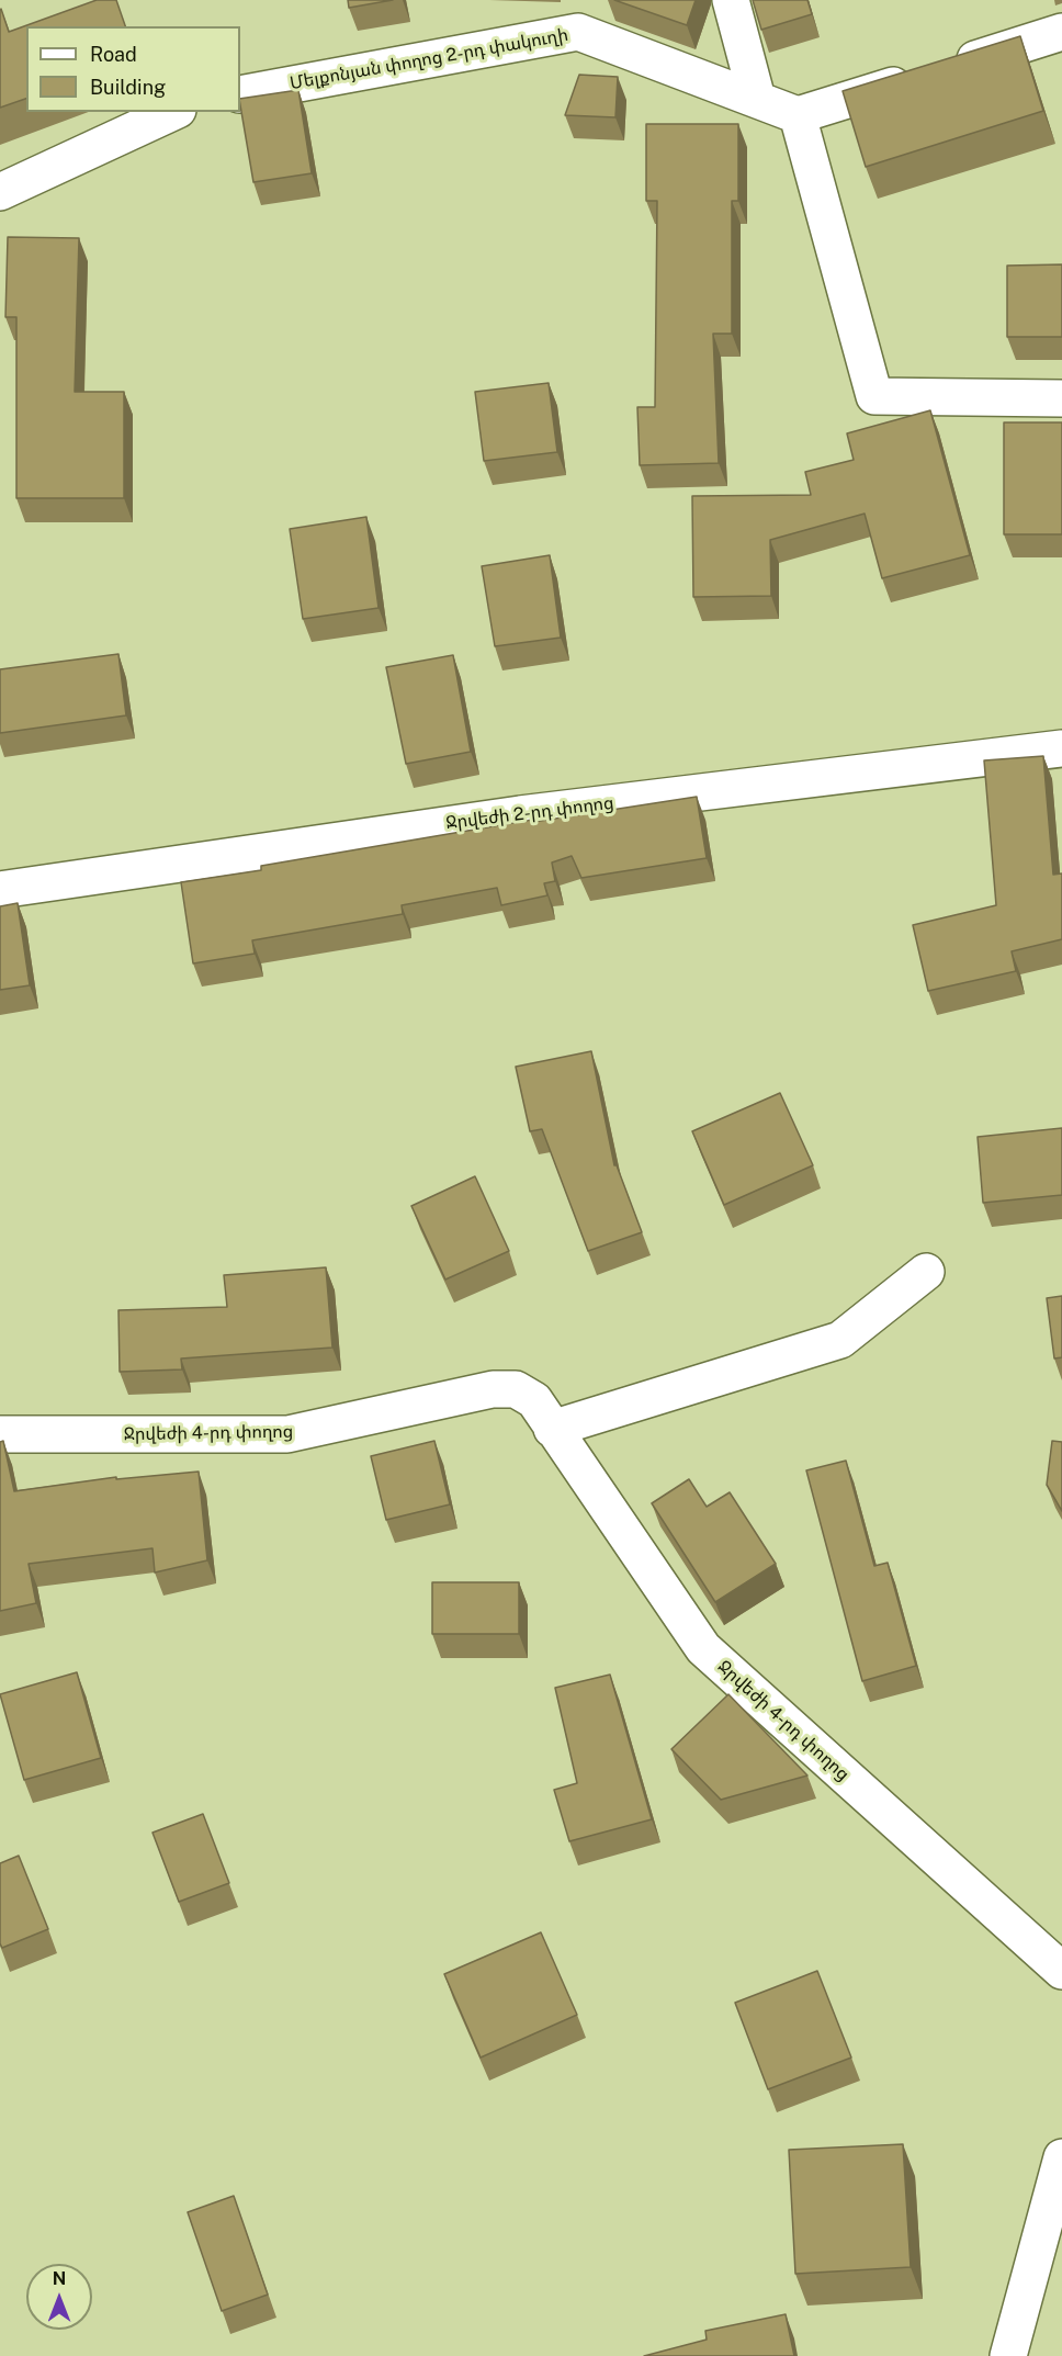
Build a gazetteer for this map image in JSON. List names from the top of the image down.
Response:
{
  "streets": {
    "street": ["Մելքոնյան փողոց 2-րդ փակուղի", "Ջրվեժի 2-րդ փողոց", "Ջրվեժի 4-րդ փողոց"]
  },
  "legend": ["Road", "Building"],
  "north": "top"
}
